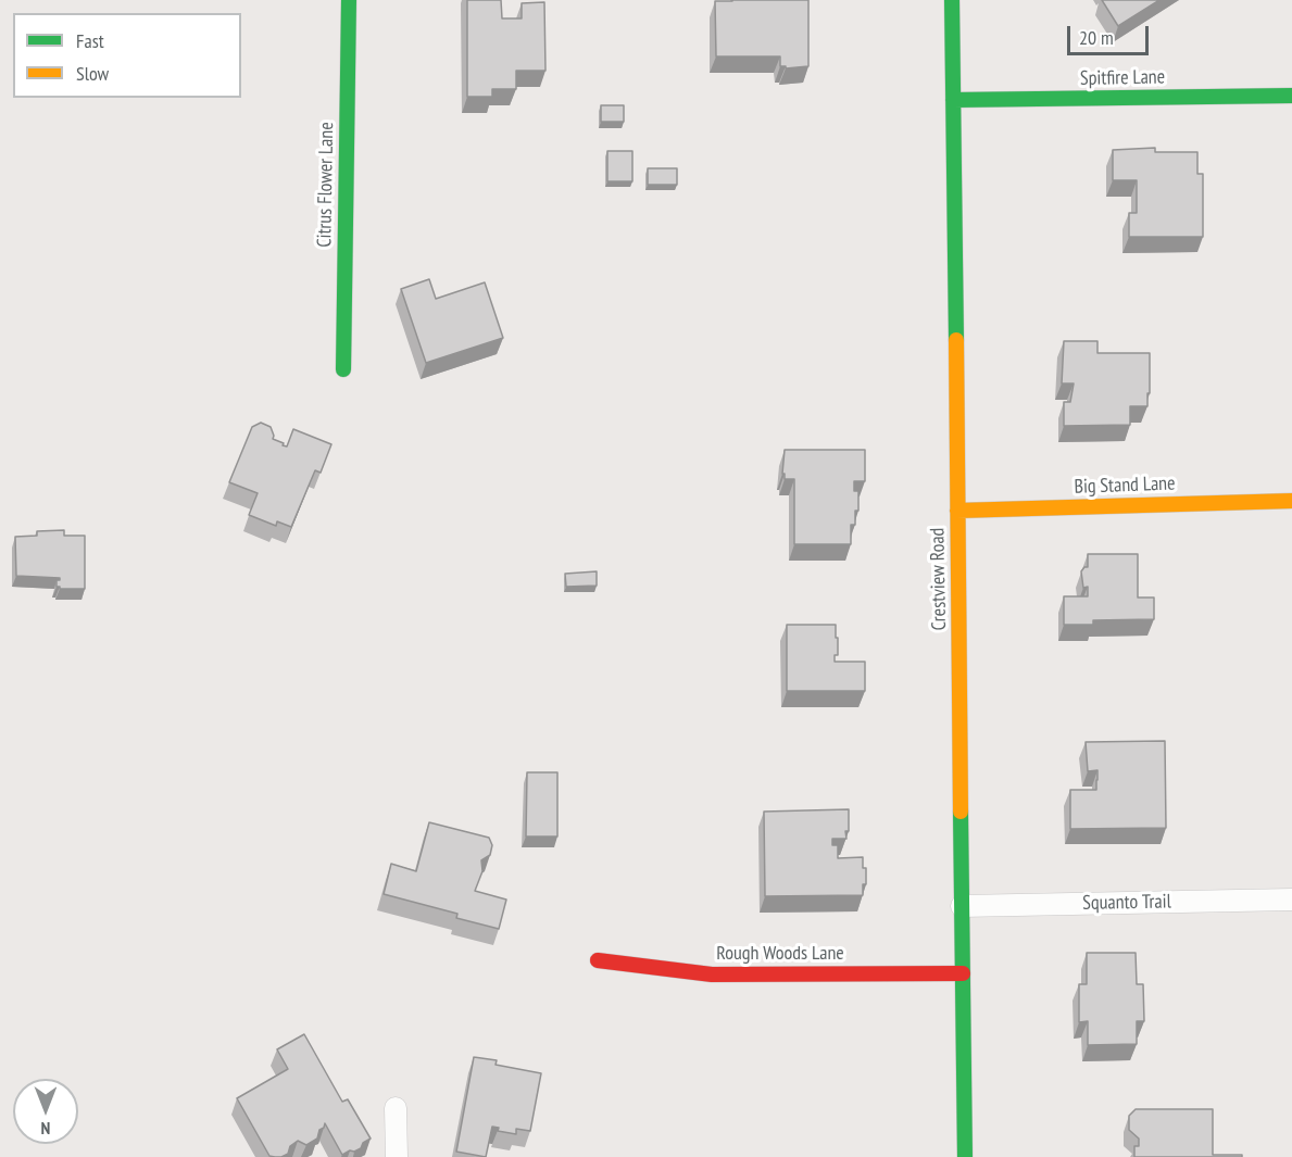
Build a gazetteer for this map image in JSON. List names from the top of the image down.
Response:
{
  "streets": {
    "street": [
      "Spitfire Lane",
      "Citrus Flower Lane",
      "Big Stand Lane",
      "Crestview Road",
      "Squanto Trail",
      "Rough Woods Lane"
    ]
  },
  "crossings": [
    ["Spitfire Lane", "Crestview Road"],
    ["Big Stand Lane", "Crestview Road"],
    ["Crestview Road", "Squanto Trail"],
    ["Crestview Road", "Rough Woods Lane"]
  ],
  "legend": ["Fast", "Slow"],
  "scale_bar": "20 m",
  "north": "bottom"
}
